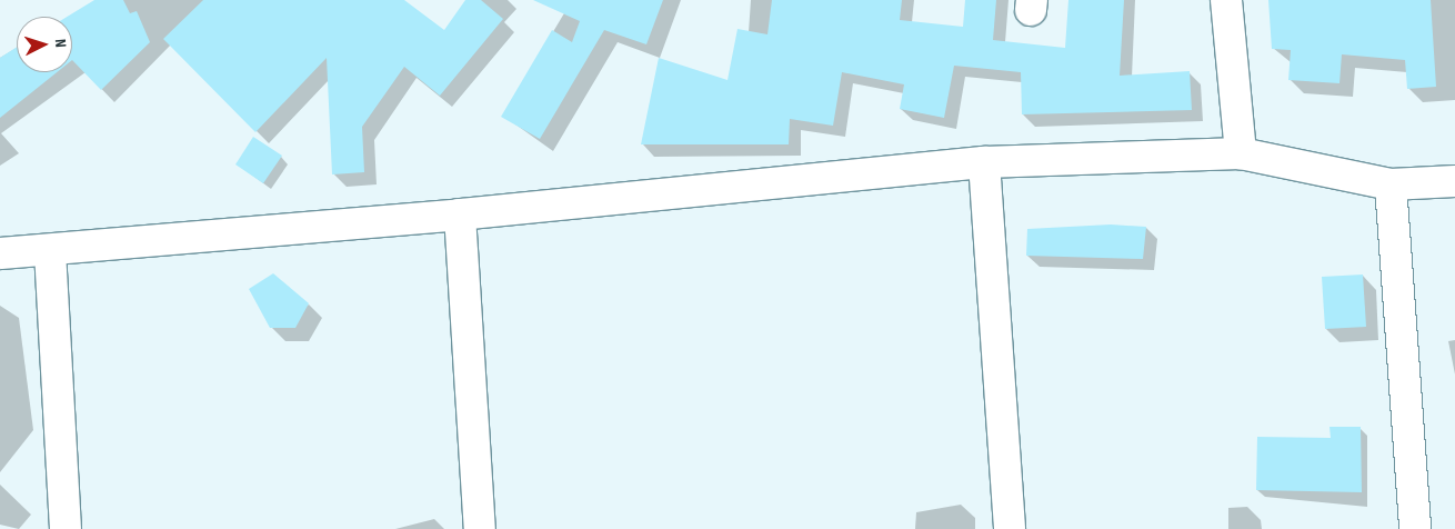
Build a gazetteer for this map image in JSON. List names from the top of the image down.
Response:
{
  "north": "right"
}
